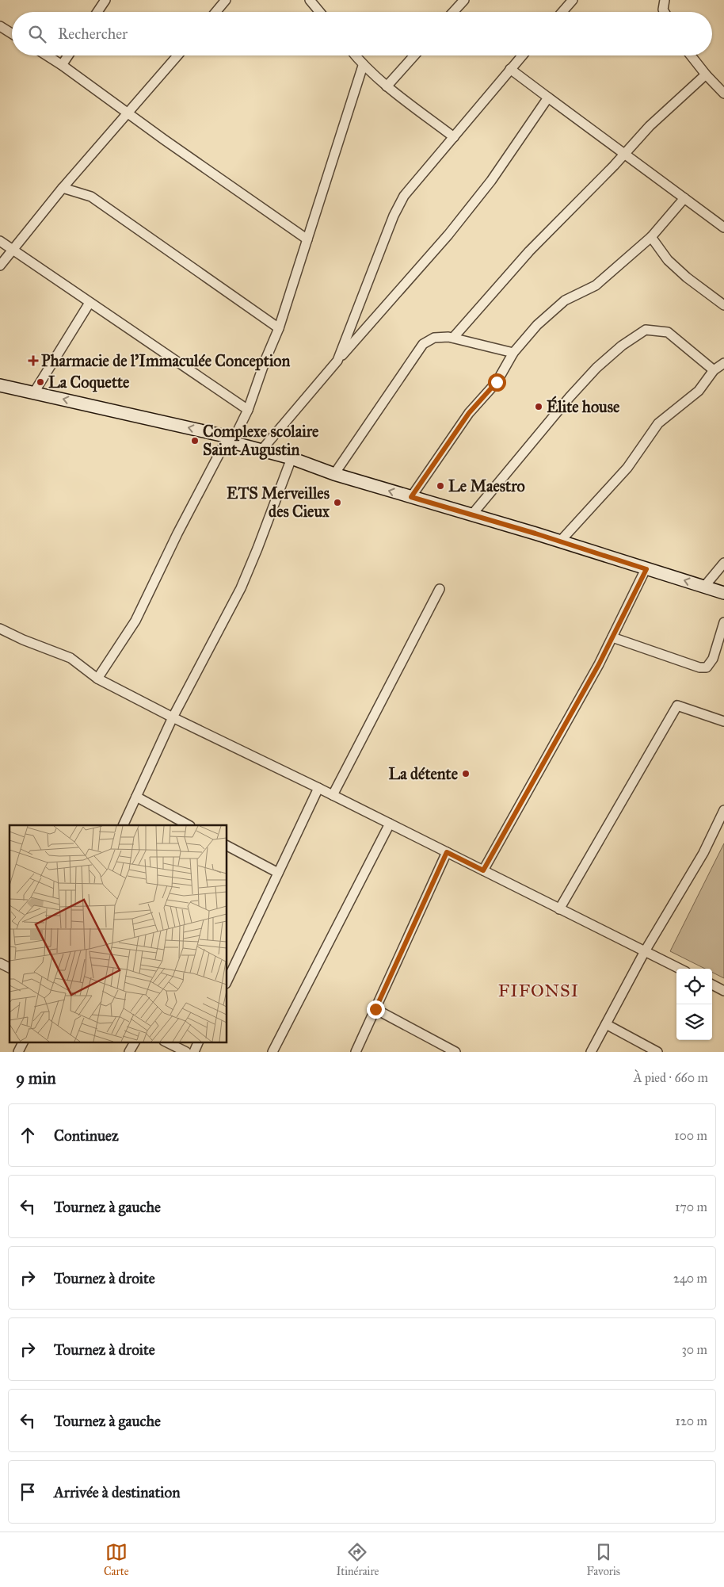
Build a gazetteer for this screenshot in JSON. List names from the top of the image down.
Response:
{
  "districts": ["FIFONSI"],
  "places": {
    "health": ["Pharmacie de l'Immaculée Conception"],
    "other": [
      "La Coquette",
      "Élite house",
      "Complexe scolaire Saint Augustin",
      "Le Maestro",
      "ETS Merveilles des Cieux",
      "La détente"
    ]
  },
  "page": {
    "search": "Rechercher",
    "heading": ["9 min", "À pied · 660 m"],
    "list": [
      ["Continuez", "100 m"],
      ["Tournez à gauche", "170 m"],
      ["Tournez à droite", "240 m"],
      ["Tournez à droite", "30 m"],
      ["Tournez à gauche", "120 m"],
      "Arrivée à destination"
    ],
    "nav": ["Carte", "Itinéraire", "Favoris"]
  }
}
